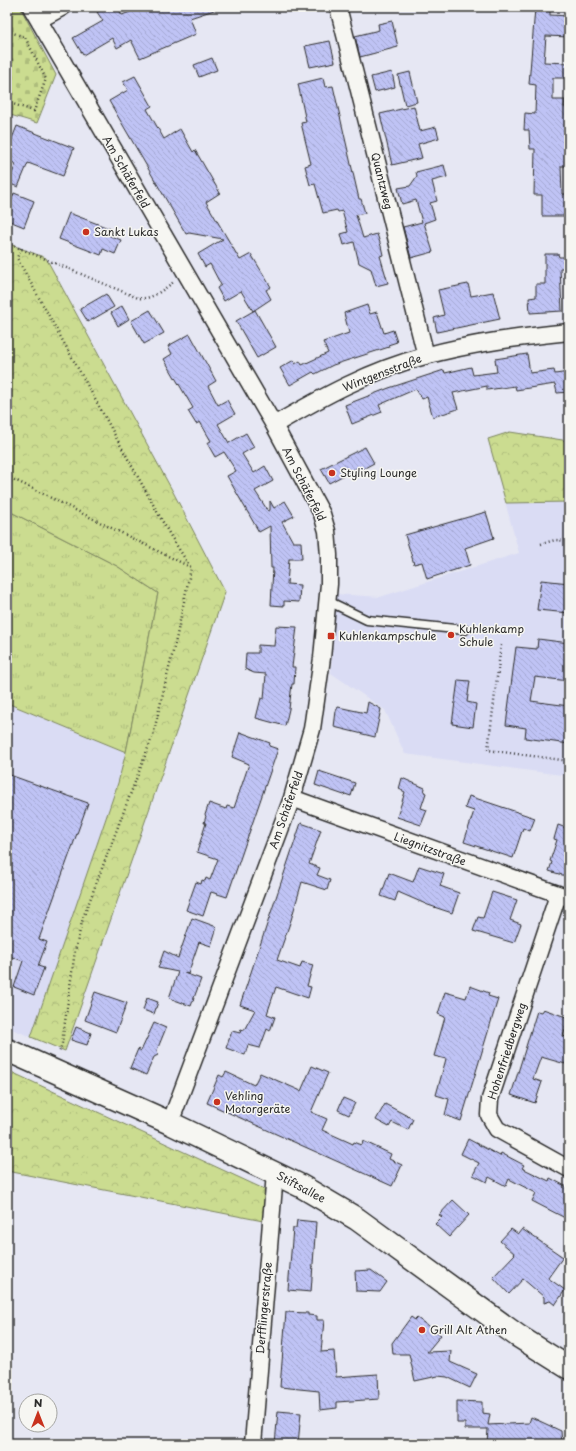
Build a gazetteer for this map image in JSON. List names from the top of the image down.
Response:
{
  "streets": {
    "main road": ["Stiftsallee"],
    "street": [
      "Am Schäferfeld",
      "Quantzweg",
      "Wintgensstraße",
      "Liegnitzstraße",
      "Hohenfriedbergweg",
      "Derfflingerstraße"
    ]
  },
  "crossings": [
    ["Am Schäferfeld", "Wintgensstraße"],
    ["Am Schäferfeld", "Liegnitzstraße"],
    ["Am Schäferfeld", "Stiftsallee"],
    ["Quantzweg", "Wintgensstraße"],
    ["Liegnitzstraße", "Hohenfriedbergweg"],
    ["Stiftsallee", "Derfflingerstraße"]
  ],
  "places": {
    "other": [
      "Sankt Lukas",
      "Styling Lounge",
      "Kuhlenkamp Schule",
      "Vehling Motorgeräte",
      "Grill Alt Athen"
    ],
    "transit": ["Kuhlenkampschule"]
  },
  "north": "top"
}
